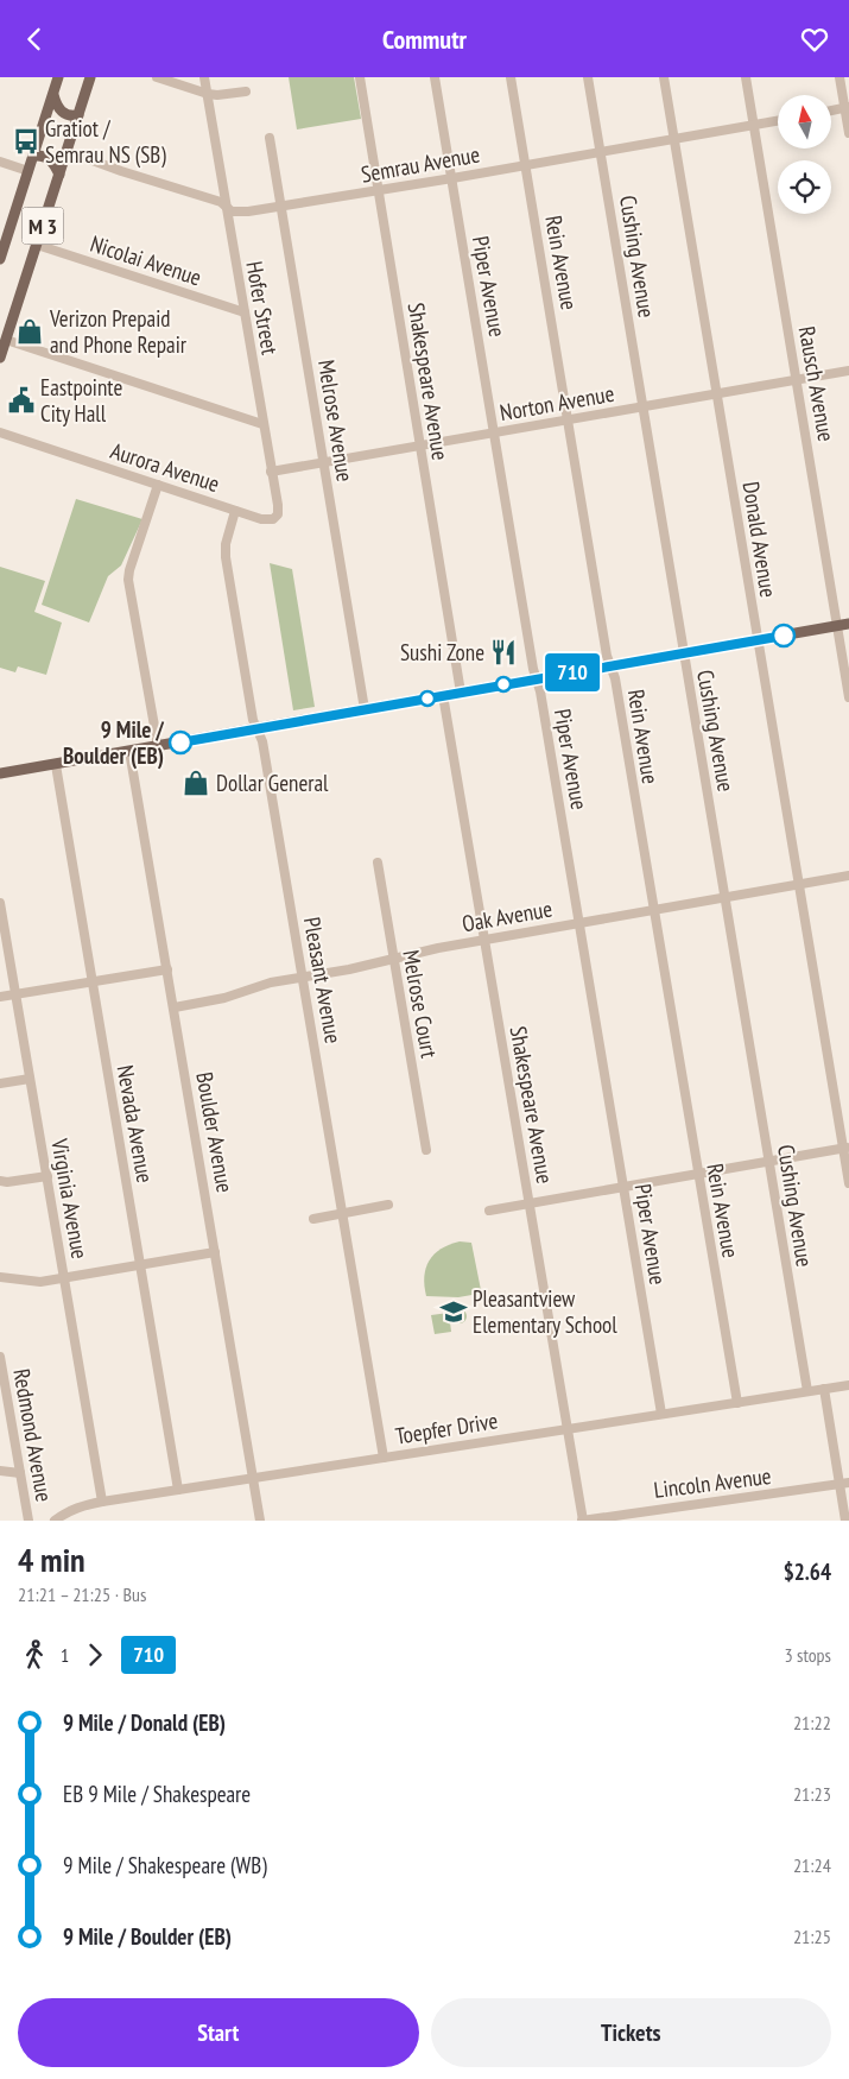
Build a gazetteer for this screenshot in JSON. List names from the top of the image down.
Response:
{
  "streets": {
    "main road": ["M 3"],
    "street": [
      "Semrau Avenue",
      "Cushing Avenue",
      "Nicolai Avenue",
      "Rein Avenue",
      "Piper Avenue",
      "Hofer Street",
      "Shakespeare Avenue",
      "Rausch Avenue",
      "Norton Avenue",
      "Melrose Avenue",
      "Aurora Avenue",
      "Donald Avenue",
      "Oak Avenue",
      "Pleasant Avenue",
      "Melrose Court",
      "Nevada Avenue",
      "Boulder Avenue",
      "Virginia Avenue",
      "Toepfer Drive",
      "Redmond Avenue",
      "Lincoln Avenue"
    ]
  },
  "crossings": [
    ["Semrau Avenue", "M 3"],
    ["Semrau Avenue", "Cushing Avenue"],
    ["Semrau Avenue", "Rein Avenue"],
    ["Semrau Avenue", "Piper Avenue"],
    ["Semrau Avenue", "Hofer Street"],
    ["Semrau Avenue", "Shakespeare Avenue"],
    ["Semrau Avenue", "Rausch Avenue"],
    ["Semrau Avenue", "Melrose Avenue"],
    ["Semrau Avenue", "Donald Avenue"],
    ["M 3", "Nicolai Avenue"],
    ["Cushing Avenue", "Norton Avenue"],
    ["Cushing Avenue", "Oak Avenue"],
    ["Cushing Avenue", "Toepfer Drive"],
    ["Nicolai Avenue", "Hofer Street"],
    ["Rein Avenue", "Norton Avenue"],
    ["Rein Avenue", "Oak Avenue"],
    ["Rein Avenue", "Toepfer Drive"],
    ["Piper Avenue", "Norton Avenue"],
    ["Piper Avenue", "Oak Avenue"],
    ["Piper Avenue", "Toepfer Drive"],
    ["Hofer Street", "Norton Avenue"],
    ["Hofer Street", "Aurora Avenue"],
    ["Shakespeare Avenue", "Norton Avenue"],
    ["Shakespeare Avenue", "Oak Avenue"],
    ["Shakespeare Avenue", "Toepfer Drive"],
    ["Shakespeare Avenue", "Lincoln Avenue"],
    ["Rausch Avenue", "Norton Avenue"],
    ["Norton Avenue", "Melrose Avenue"],
    ["Norton Avenue", "Donald Avenue"],
    ["Aurora Avenue", "Pleasant Avenue"],
    ["Donald Avenue", "Oak Avenue"],
    ["Oak Avenue", "Pleasant Avenue"],
    ["Oak Avenue", "Melrose Court"],
    ["Oak Avenue", "Boulder Avenue"],
    ["Pleasant Avenue", "Toepfer Drive"],
    ["Nevada Avenue", "Toepfer Drive"],
    ["Boulder Avenue", "Toepfer Drive"],
    ["Virginia Avenue", "Toepfer Drive"]
  ],
  "places": {
    "bus stop": ["Gratiot / Semrau NS (SB)"],
    "shop": ["Verizon Prepaid and Phone Repair", "Dollar General"],
    "public building": ["Eastpointe City Hall"],
    "restaurant": ["Sushi Zone"],
    "other": ["9 Mile / Boulder (EB)"],
    "school or university": ["Pleasantview Elementary School"]
  },
  "lines": ["bus line 710"],
  "north": "top",
  "page": {
    "header": "Commutr",
    "on_map": "710",
    "heading": ["4 min", "21:21 – 21:25 · Bus", "$2.64"],
    "legs": ["1", "710", "3 stops"],
    "list": [
      {
        "name": "9 Mile / Donald (EB)",
        "value": "21:22"
      },
      {
        "name": "EB 9 Mile / Shakespeare",
        "value": "21:23"
      },
      {
        "name": "9 Mile / Shakespeare (WB)",
        "value": "21:24"
      },
      {
        "name": "9 Mile / Boulder (EB)",
        "value": "21:25"
      }
    ],
    "buttons": ["Start", "Tickets"]
  }
}
